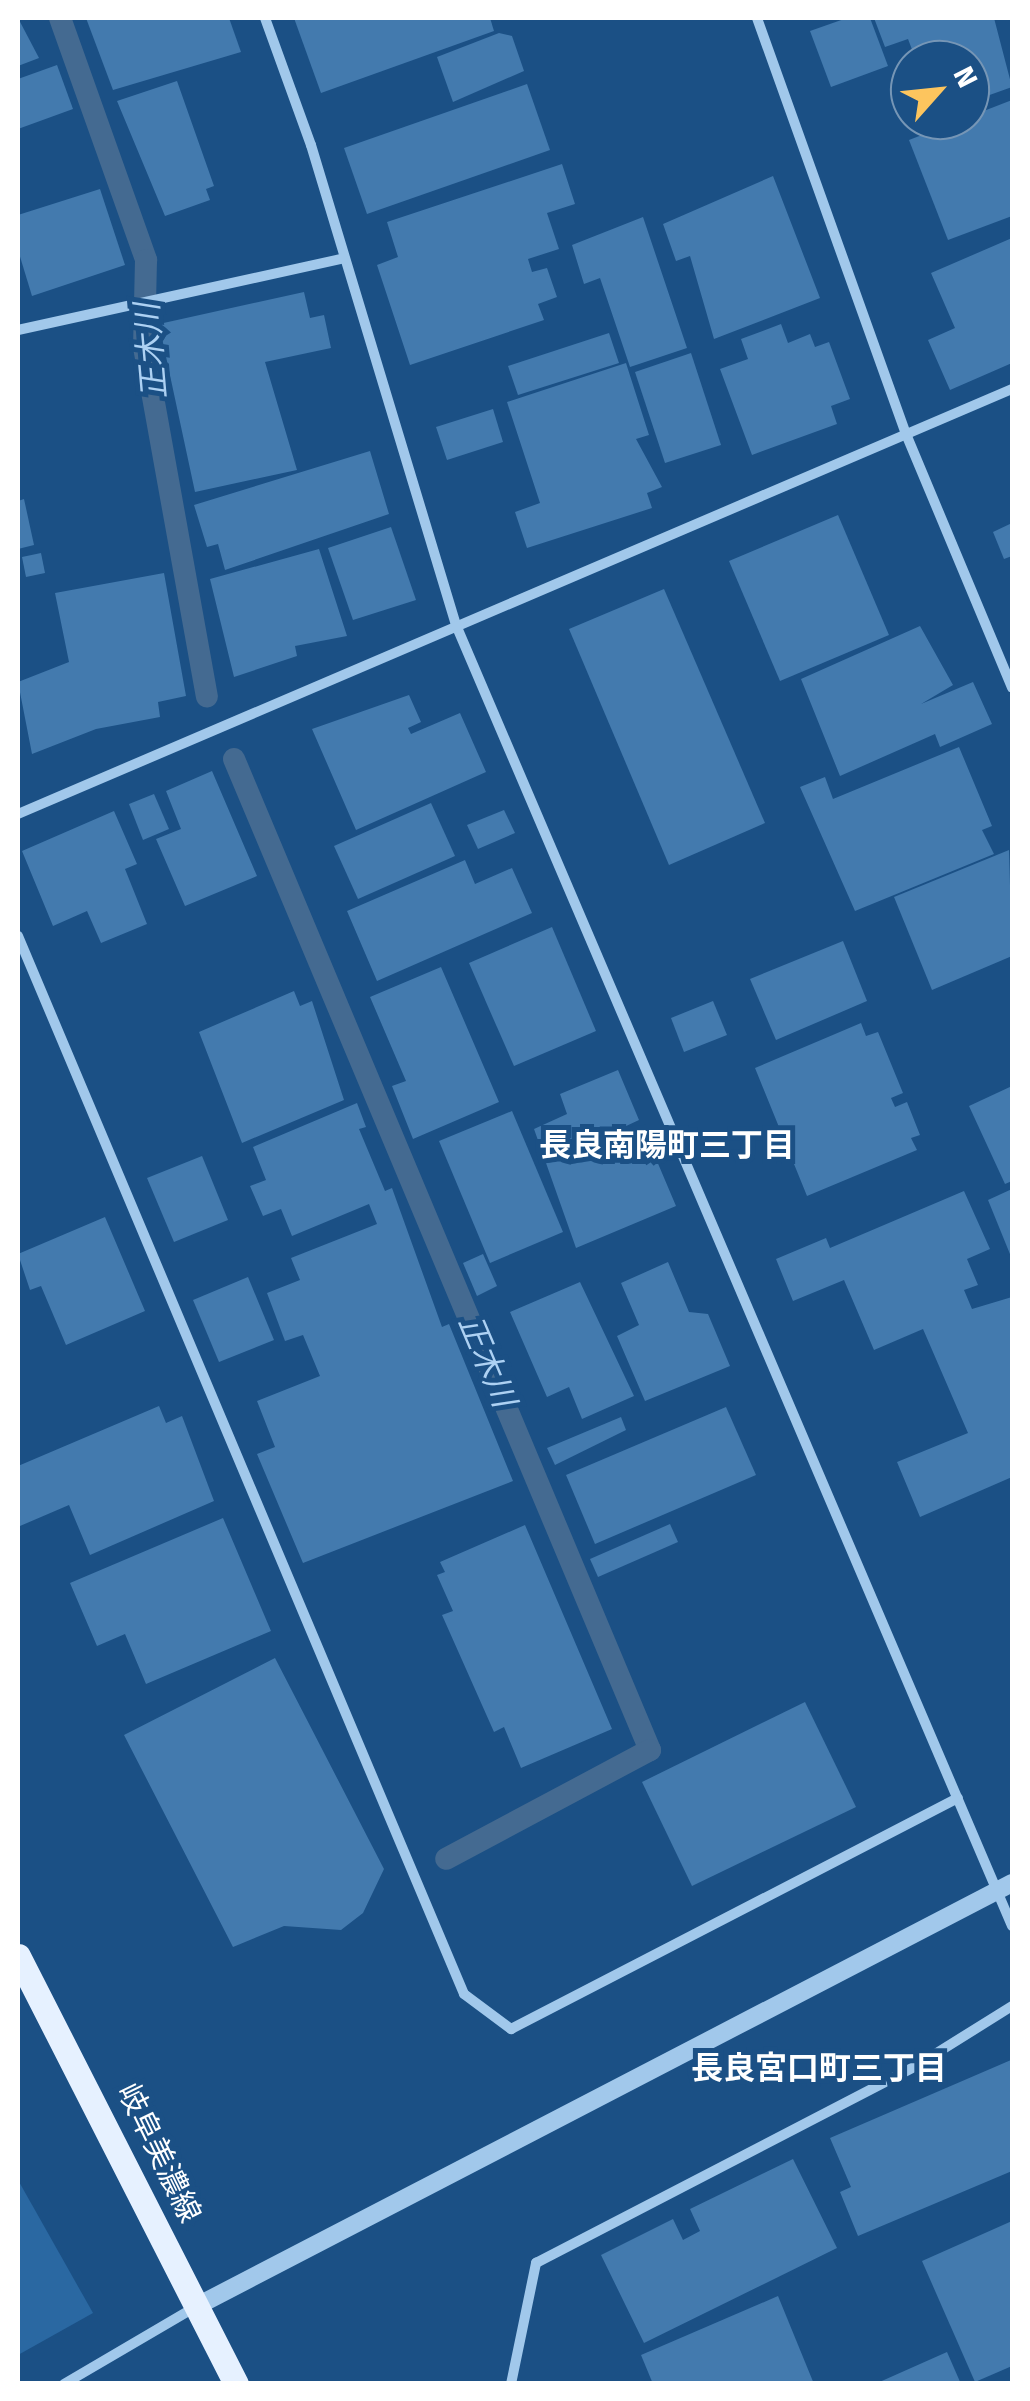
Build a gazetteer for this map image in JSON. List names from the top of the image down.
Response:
{
  "streets": {
    "main road": ["岐阜美濃線"]
  },
  "districts": ["長良南陽町三丁目", "長良宮口町三丁目"],
  "water": ["正木川"],
  "north": "top right"
}
